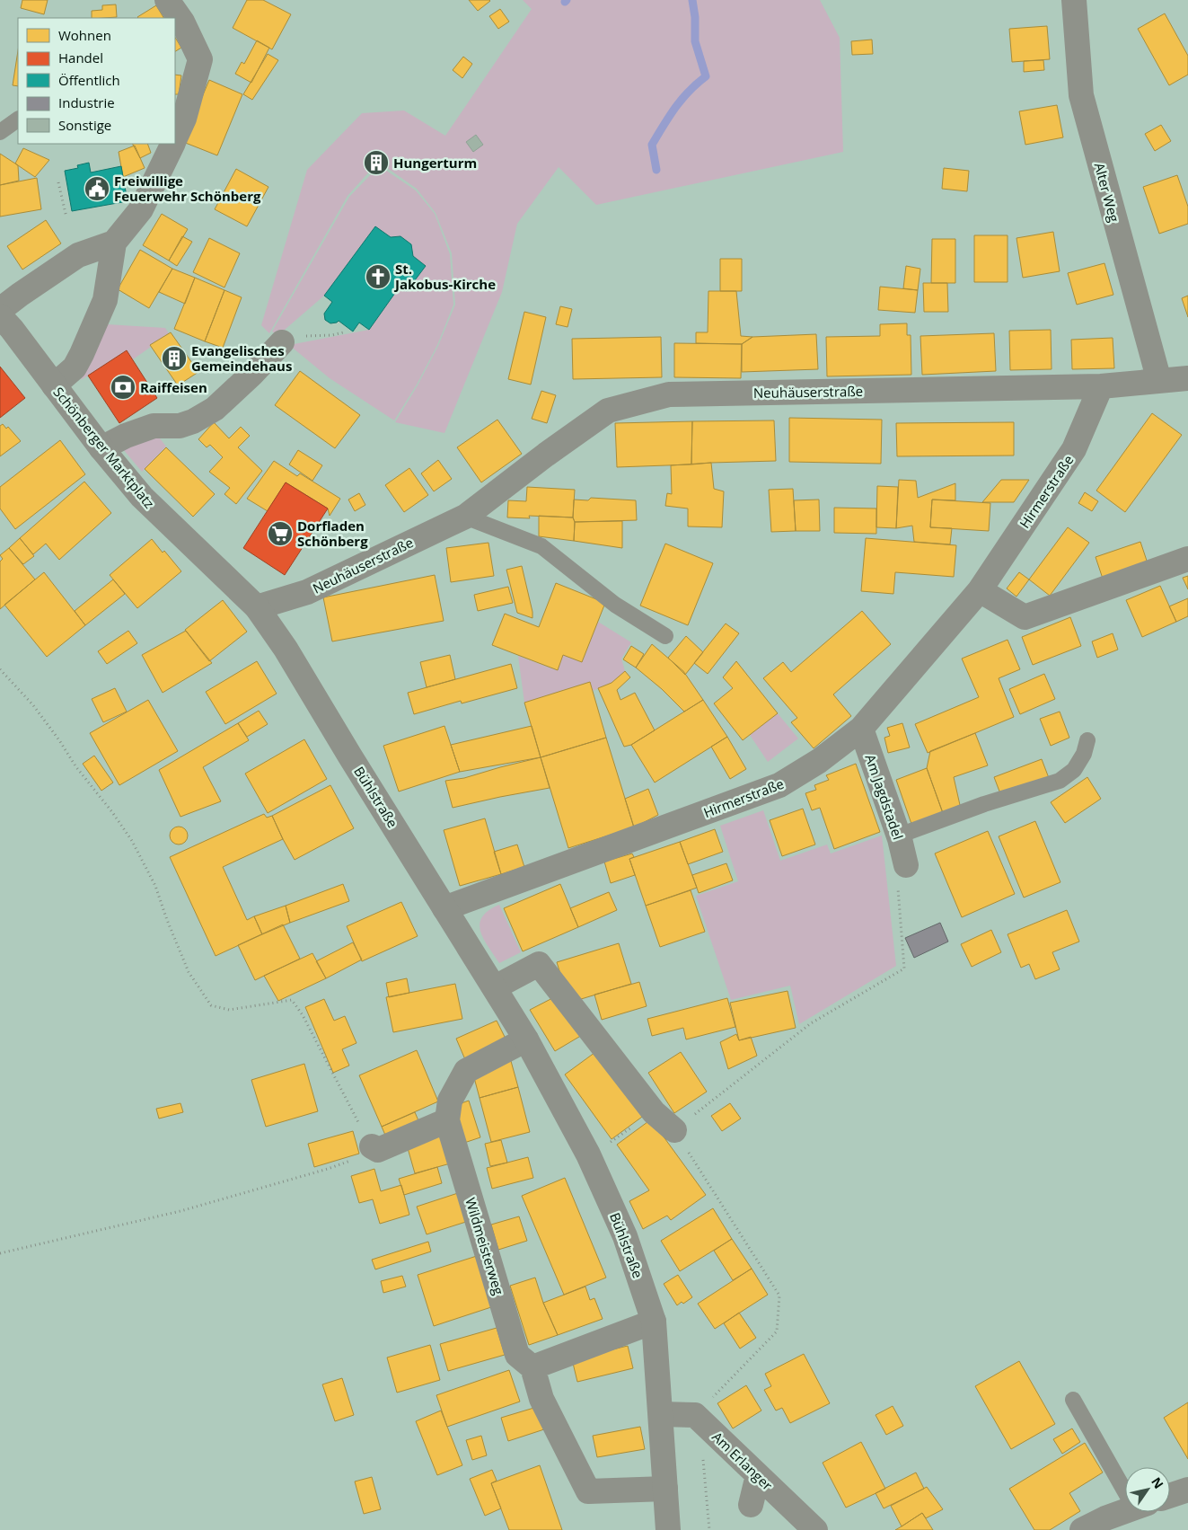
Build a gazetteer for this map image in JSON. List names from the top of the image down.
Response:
{
  "streets": {
    "street": [
      "Alter Weg",
      "Neuhäuserstraße",
      "Schönberger Marktplatz",
      "Hirmerstraße",
      "Bühlstraße",
      "Am Jagdstadel",
      "Wildmeisterweg",
      "Am Erlanger"
    ]
  },
  "crossings": [
    ["Alter Weg", "Neuhäuserstraße"],
    ["Neuhäuserstraße", "Schönberger Marktplatz"],
    ["Neuhäuserstraße", "Hirmerstraße"],
    ["Neuhäuserstraße", "Bühlstraße"],
    ["Schönberger Marktplatz", "Bühlstraße"],
    ["Hirmerstraße", "Bühlstraße"],
    ["Hirmerstraße", "Am Jagdstadel"],
    ["Bühlstraße", "Wildmeisterweg"]
  ],
  "places": {
    "building": ["Hungerturm", "Evangelisches Gemeindehaus"],
    "public building": ["Freiwillige Feuerwehr Schönberg"],
    "church": ["St. Jakobus-Kirche"],
    "bank": ["Raiffeisen"],
    "supermarket": ["Dorfladen Schönberg"]
  },
  "legend": [
    "Wohnen",
    "Handel",
    "Öffentlich",
    "Industrie",
    "Sonstige"
  ],
  "north": "top right"
}
